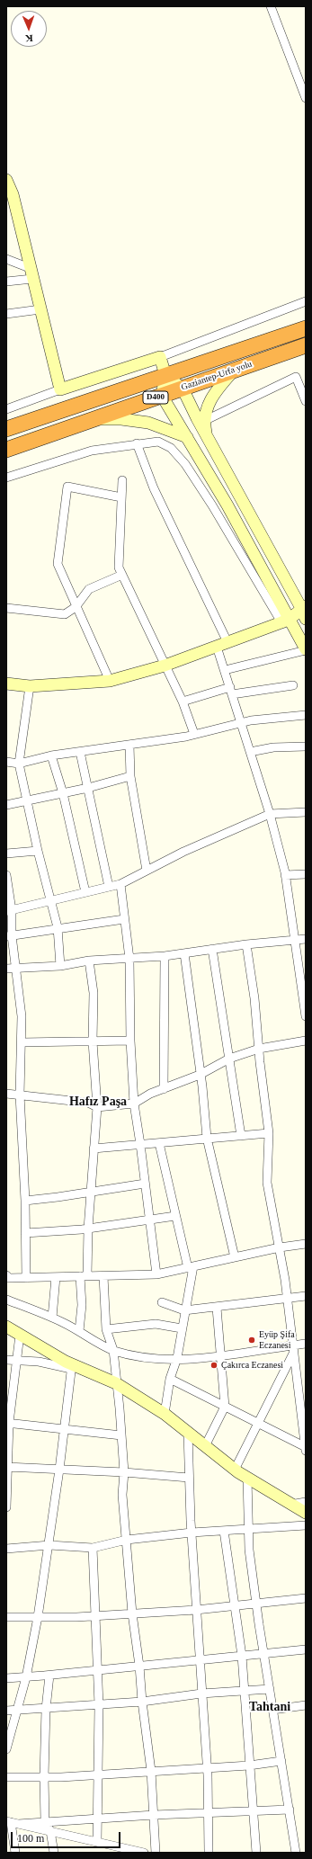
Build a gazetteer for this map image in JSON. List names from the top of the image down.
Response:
{
  "streets": {
    "highway": ["Gaziantep-Urfa yolu", "D400"]
  },
  "districts": ["Hafız Paşa", "Tahtani"],
  "places": ["Eyüp Şifa Eczanesi", "Çakırca Eczanesi"],
  "scale_bar": "100 m",
  "north": "bottom"
}
